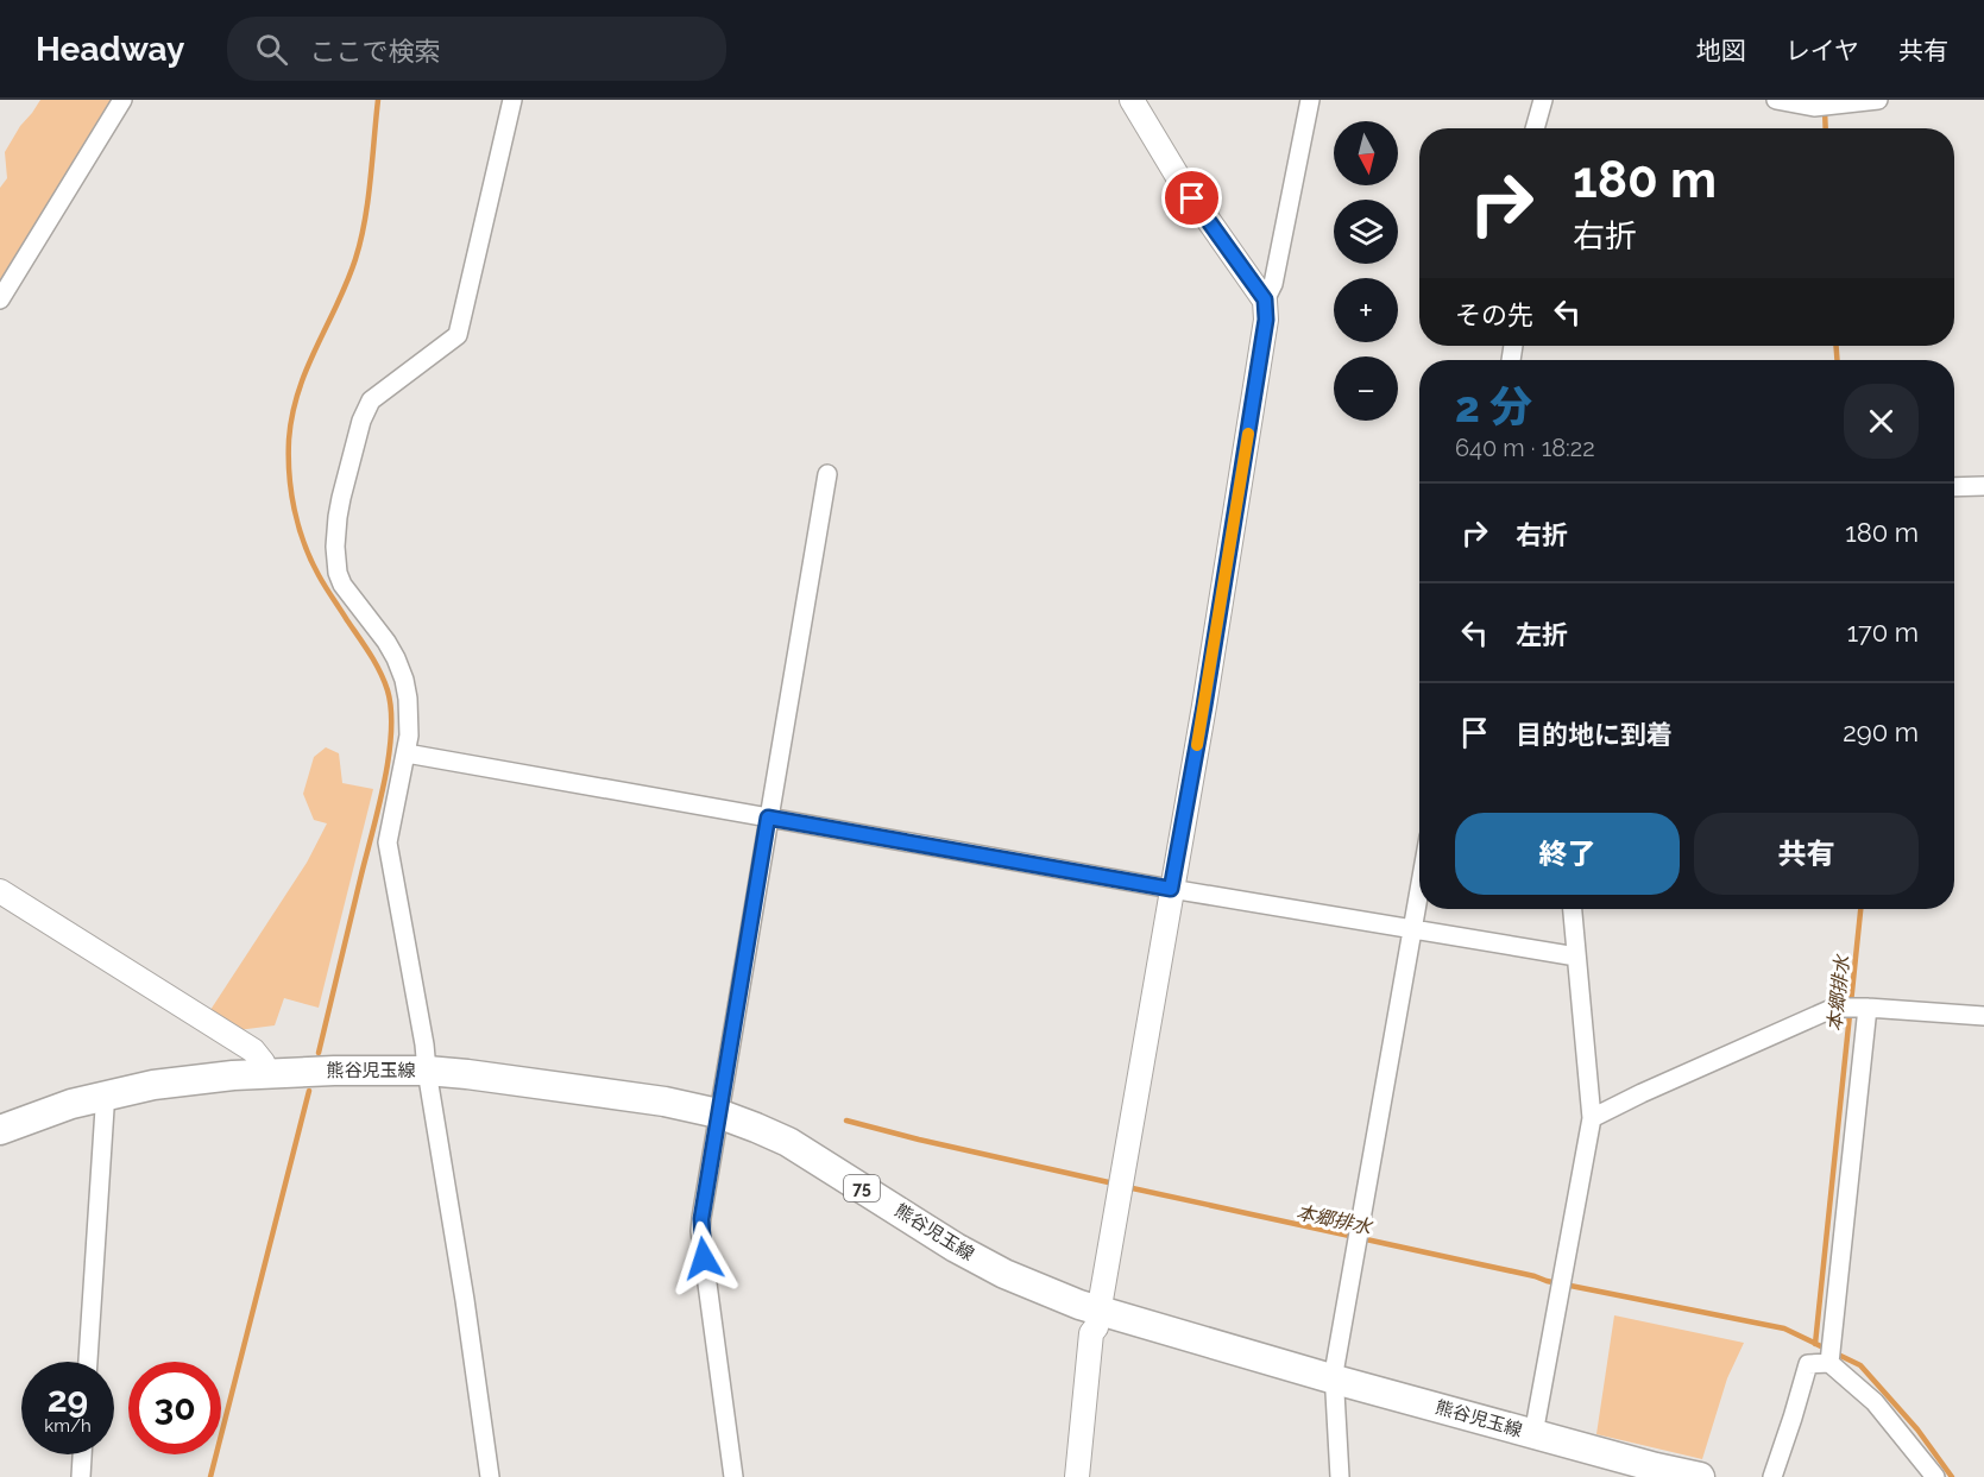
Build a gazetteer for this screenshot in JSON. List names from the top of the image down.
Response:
{
  "streets": {
    "main road": ["熊谷児玉線", "75"]
  },
  "water": ["本郷排水"],
  "north": "bottom",
  "page": {
    "header": "Headway",
    "search": "ここで検索",
    "nav": ["地図", "レイヤ", "共有"],
    "map_buttons": ["+", "−"],
    "turn": ["180 m", "右折"],
    "then": "その先",
    "heading": ["2 分", "640 m · 18:22"],
    "list": [
      {
        "name": "右折",
        "value": "180 m"
      },
      {
        "name": "左折",
        "value": "170 m"
      },
      {
        "name": "目的地に到着",
        "value": "290 m"
      }
    ],
    "buttons": ["終了", "共有"],
    "speed": "29 km/h",
    "limit": "30"
  }
}
